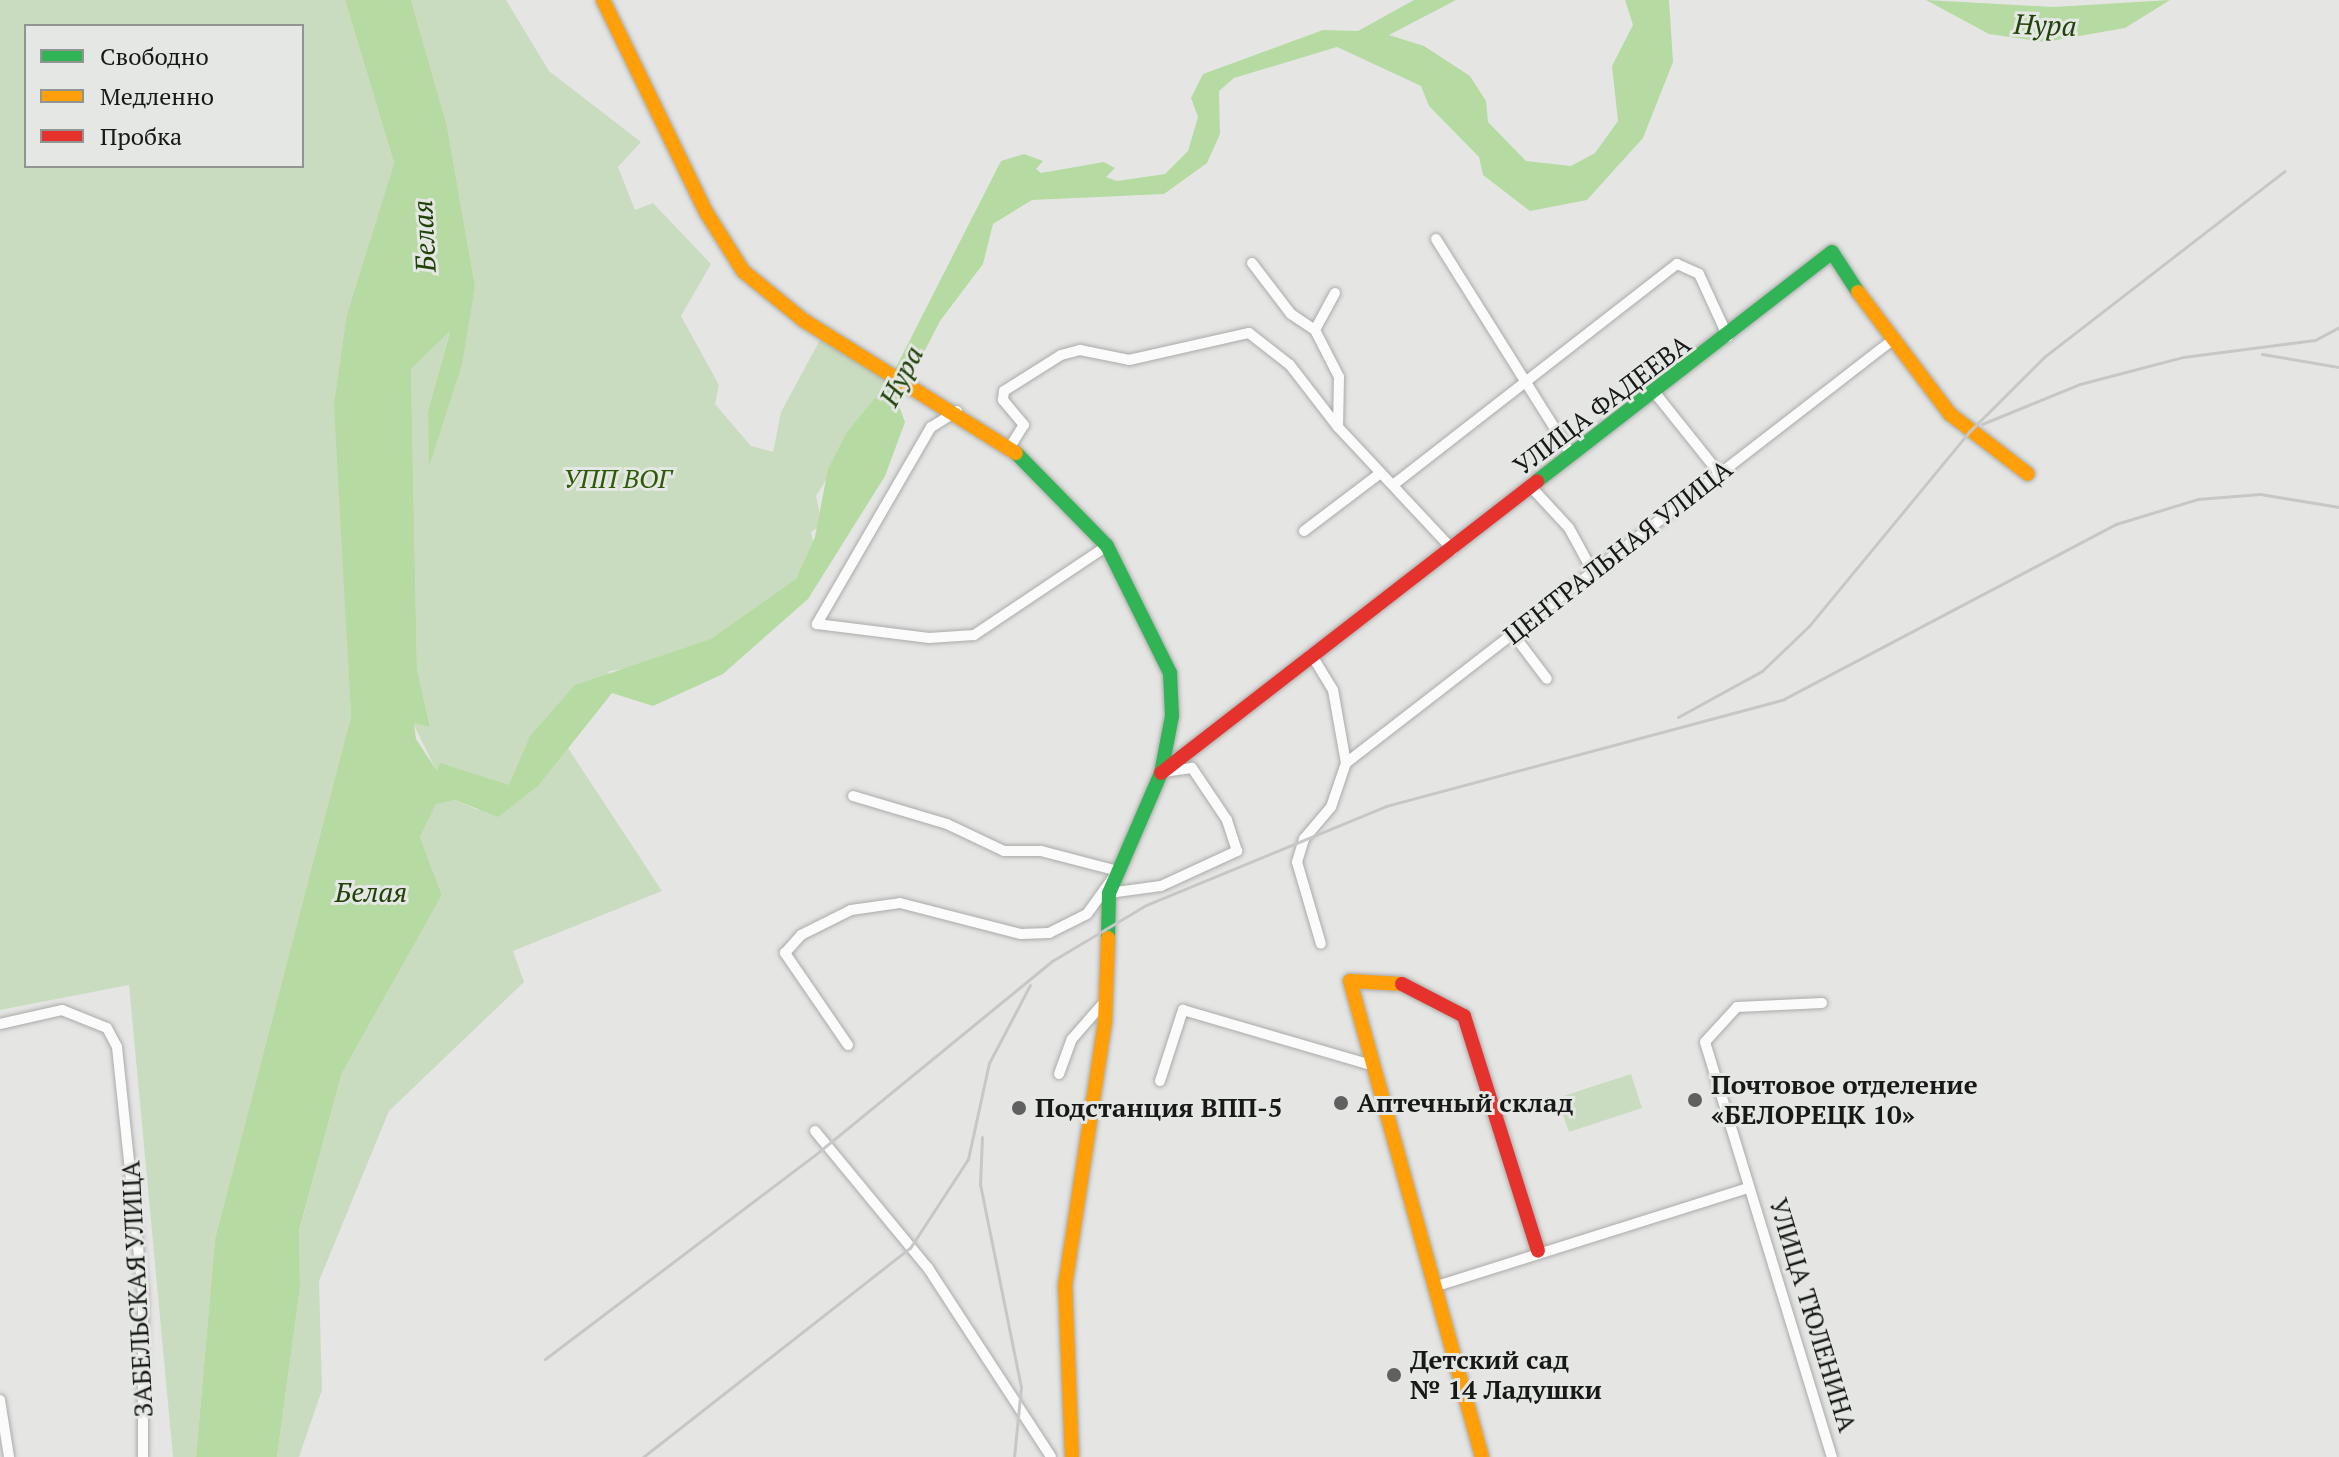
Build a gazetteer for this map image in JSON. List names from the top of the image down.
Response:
{
  "streets": {
    "street": [
      "УЛИЦА ФАДЕЕВА",
      "ЦЕНТРАЛЬНАЯ УЛИЦА",
      "ЗАБЕЛЬСКАЯ УЛИЦА",
      "УЛИЦА ТЮЛЕНИНА"
    ]
  },
  "crossings": [
    ["УЛИЦА ФАДЕЕВА", "ЦЕНТРАЛЬНАЯ УЛИЦА"]
  ],
  "water": ["Нура", "Белая"],
  "parks": ["УПП ВОГ"],
  "places": [
    "Почтовое отделение «БЕЛОРЕЦК 10»",
    "Аптечный склад",
    "Подстанция ВПП-5",
    "Детский сад № 14 Ладушки"
  ],
  "legend": ["Свободно", "Медленно", "Пробка"]
}
